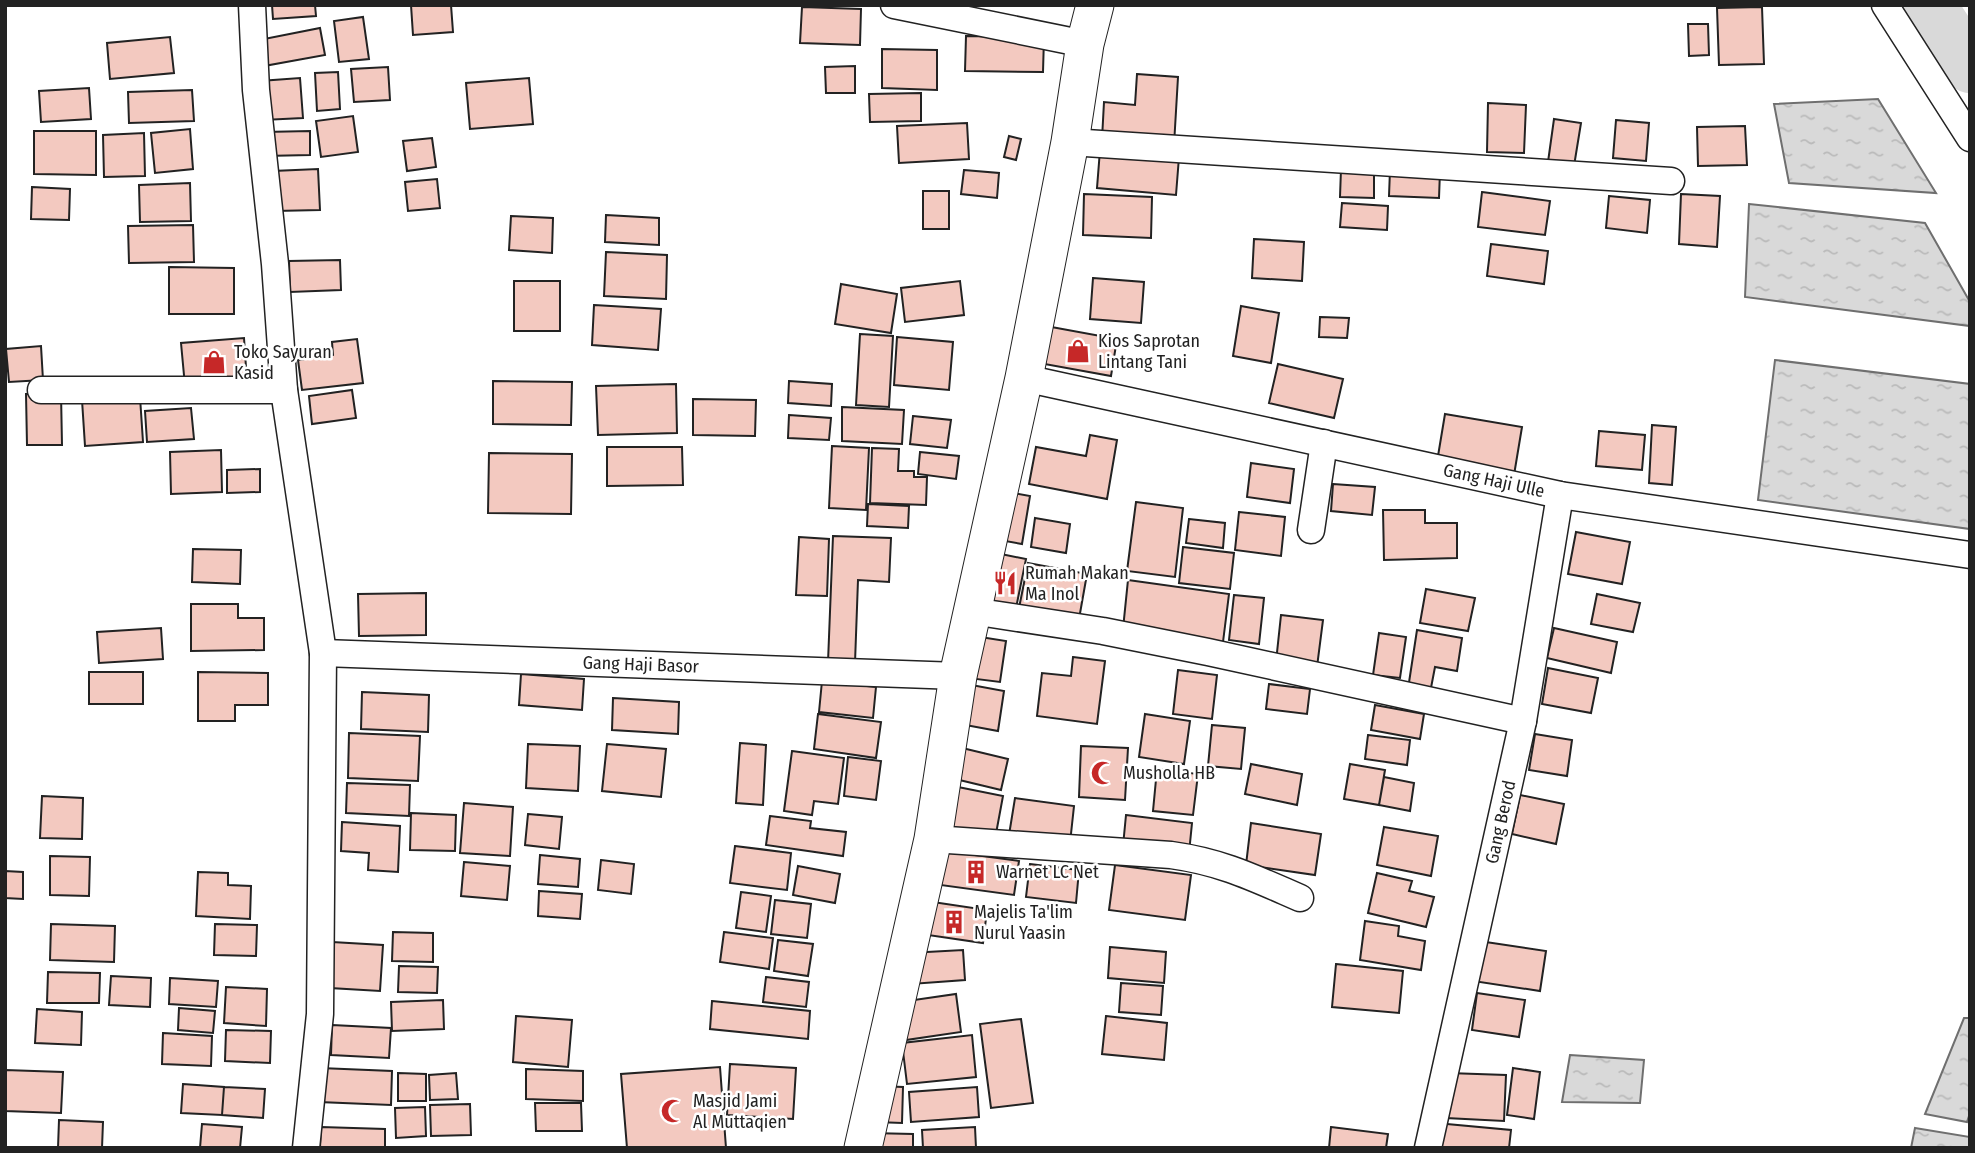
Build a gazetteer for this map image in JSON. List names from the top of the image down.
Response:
{
  "streets": {
    "street": ["Gang Haji Ulle", "Gang Haji Basor", "Gang Berod"]
  },
  "crossings": [
    ["Gang Haji Ulle", "Gang Berod"]
  ],
  "places": {
    "shop": ["Kios Saprotan Lintang Tani", "Toko Sayuran Kasid"],
    "restaurant": ["Rumah Makan Ma Inol"],
    "mosque": ["Musholla HB", "Masjid Jami Al Muttaqien"],
    "building": ["Warnet LC Net", "Majelis Ta'lim Nurul Yaasin"]
  }
}
